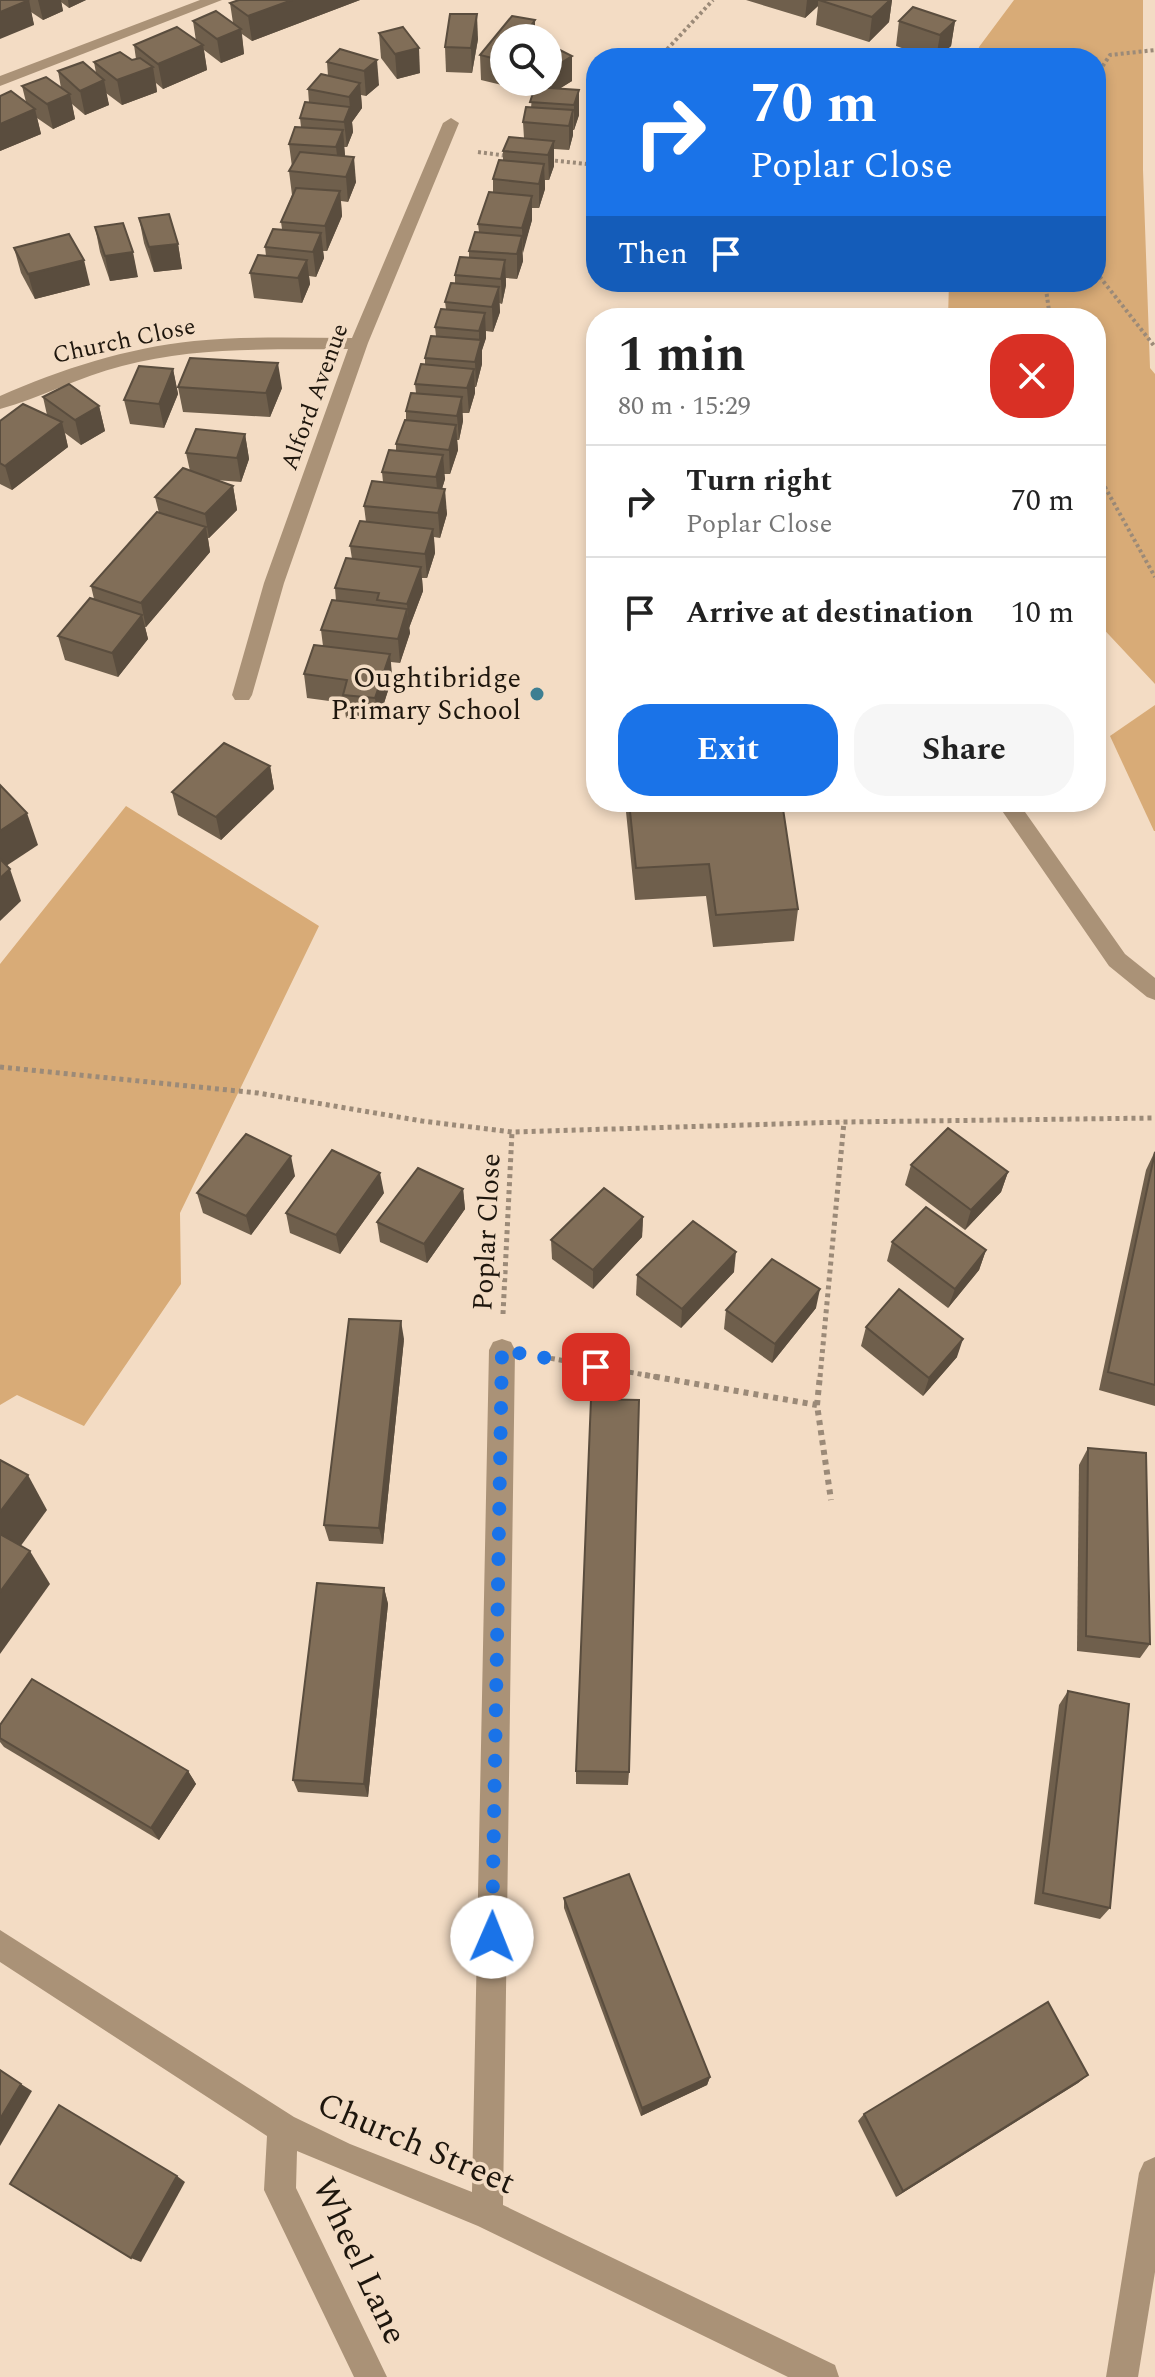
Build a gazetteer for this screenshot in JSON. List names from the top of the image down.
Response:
{
  "streets": {
    "street": [
      "Church Close",
      "Alford Avenue",
      "Church Street",
      "Wheel Lane"
    ],
    "path": ["Poplar Close"]
  },
  "crossings": [
    ["Church Close", "Alford Avenue"],
    ["Church Street", "Wheel Lane"]
  ],
  "places": ["Oughtibridge Primary School"],
  "page": {
    "turn": ["70 m", "Poplar Close"],
    "then": "Then",
    "heading": ["1 min", "80 m · 15:29"],
    "list": [
      {
        "name": "Turn right",
        "note": "Poplar Close",
        "value": "70 m"
      },
      {
        "name": "Arrive at destination",
        "value": "10 m"
      }
    ],
    "buttons": ["Exit", "Share"]
  }
}
